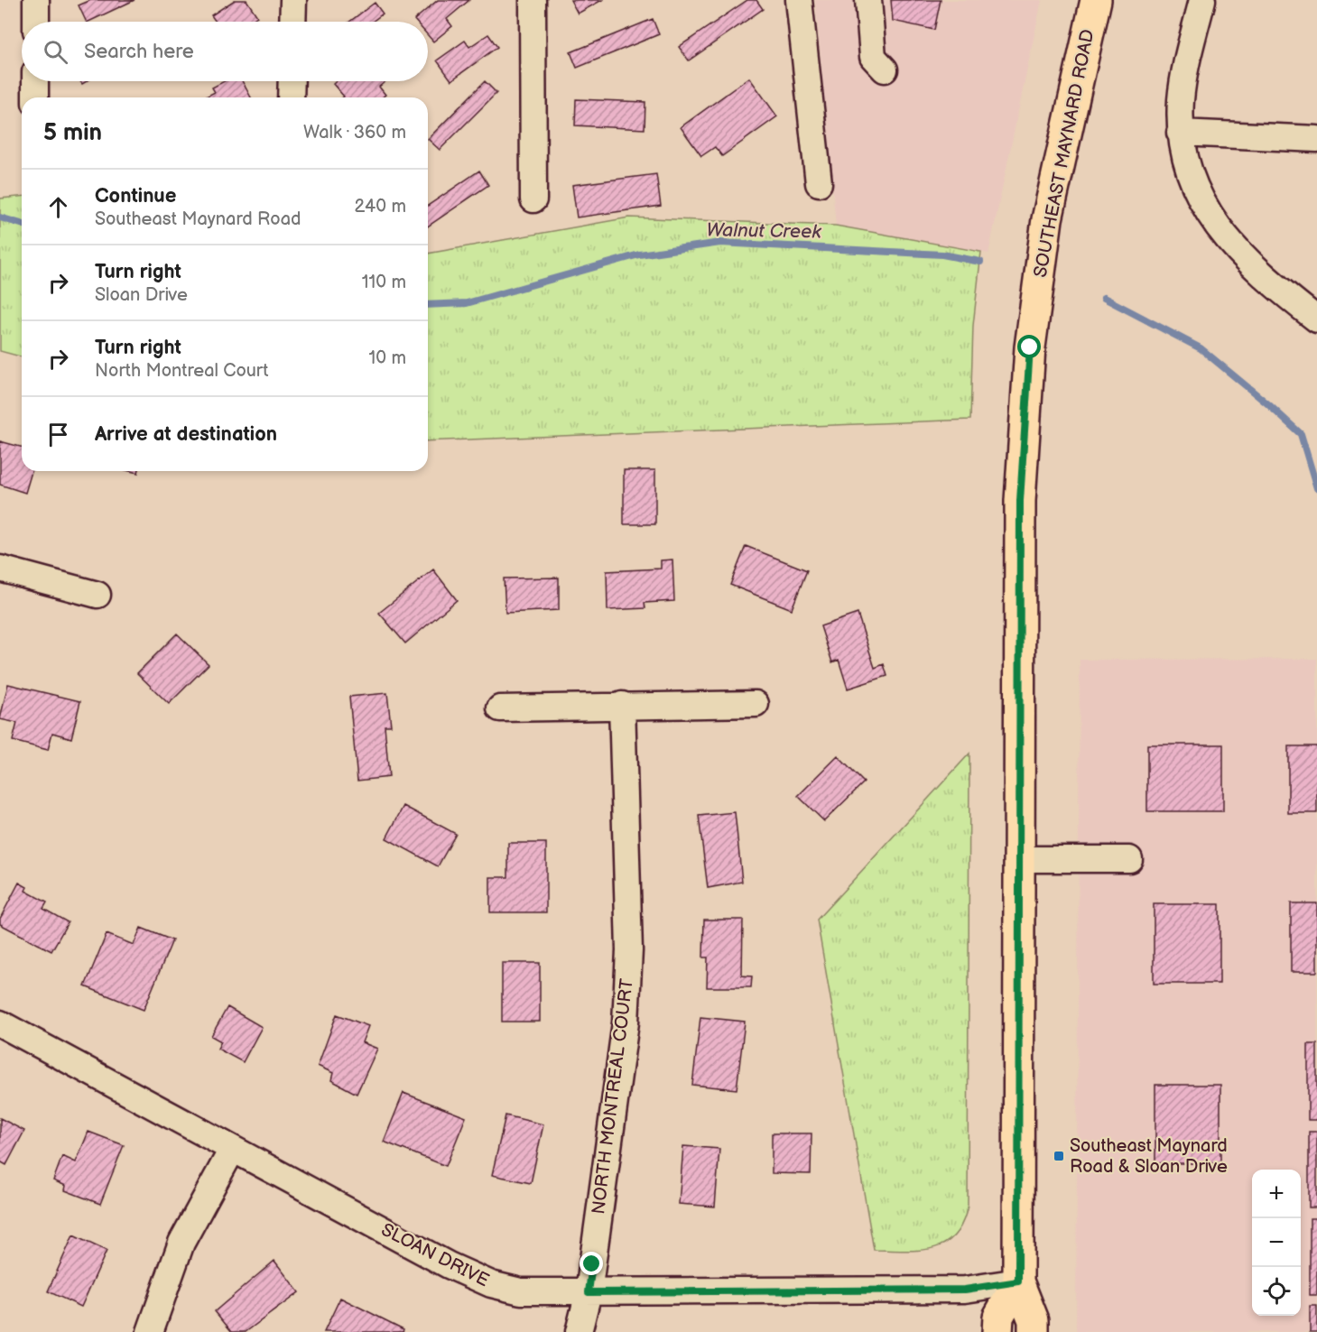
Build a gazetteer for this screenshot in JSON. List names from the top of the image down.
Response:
{
  "streets": {
    "main road": ["SOUTHEAST MAYNARD ROAD"],
    "street": ["NORTH MONTREAL COURT", "SLOAN DRIVE"]
  },
  "crossings": [
    ["SOUTHEAST MAYNARD ROAD", "SLOAN DRIVE"],
    ["NORTH MONTREAL COURT", "SLOAN DRIVE"]
  ],
  "water": ["Walnut Creek"],
  "places": {
    "transit": ["Southeast Maynard Road & Sloan Drive"]
  },
  "page": {
    "search": "Search here",
    "heading": ["5 min", "Walk · 360 m"],
    "list": [
      ["Continue", "Southeast Maynard Road", "240 m"],
      ["Turn right", "Sloan Drive", "110 m"],
      ["Turn right", "North Montreal Court", "10 m"],
      "Arrive at destination"
    ],
    "map_buttons": ["+", "−"]
  }
}
